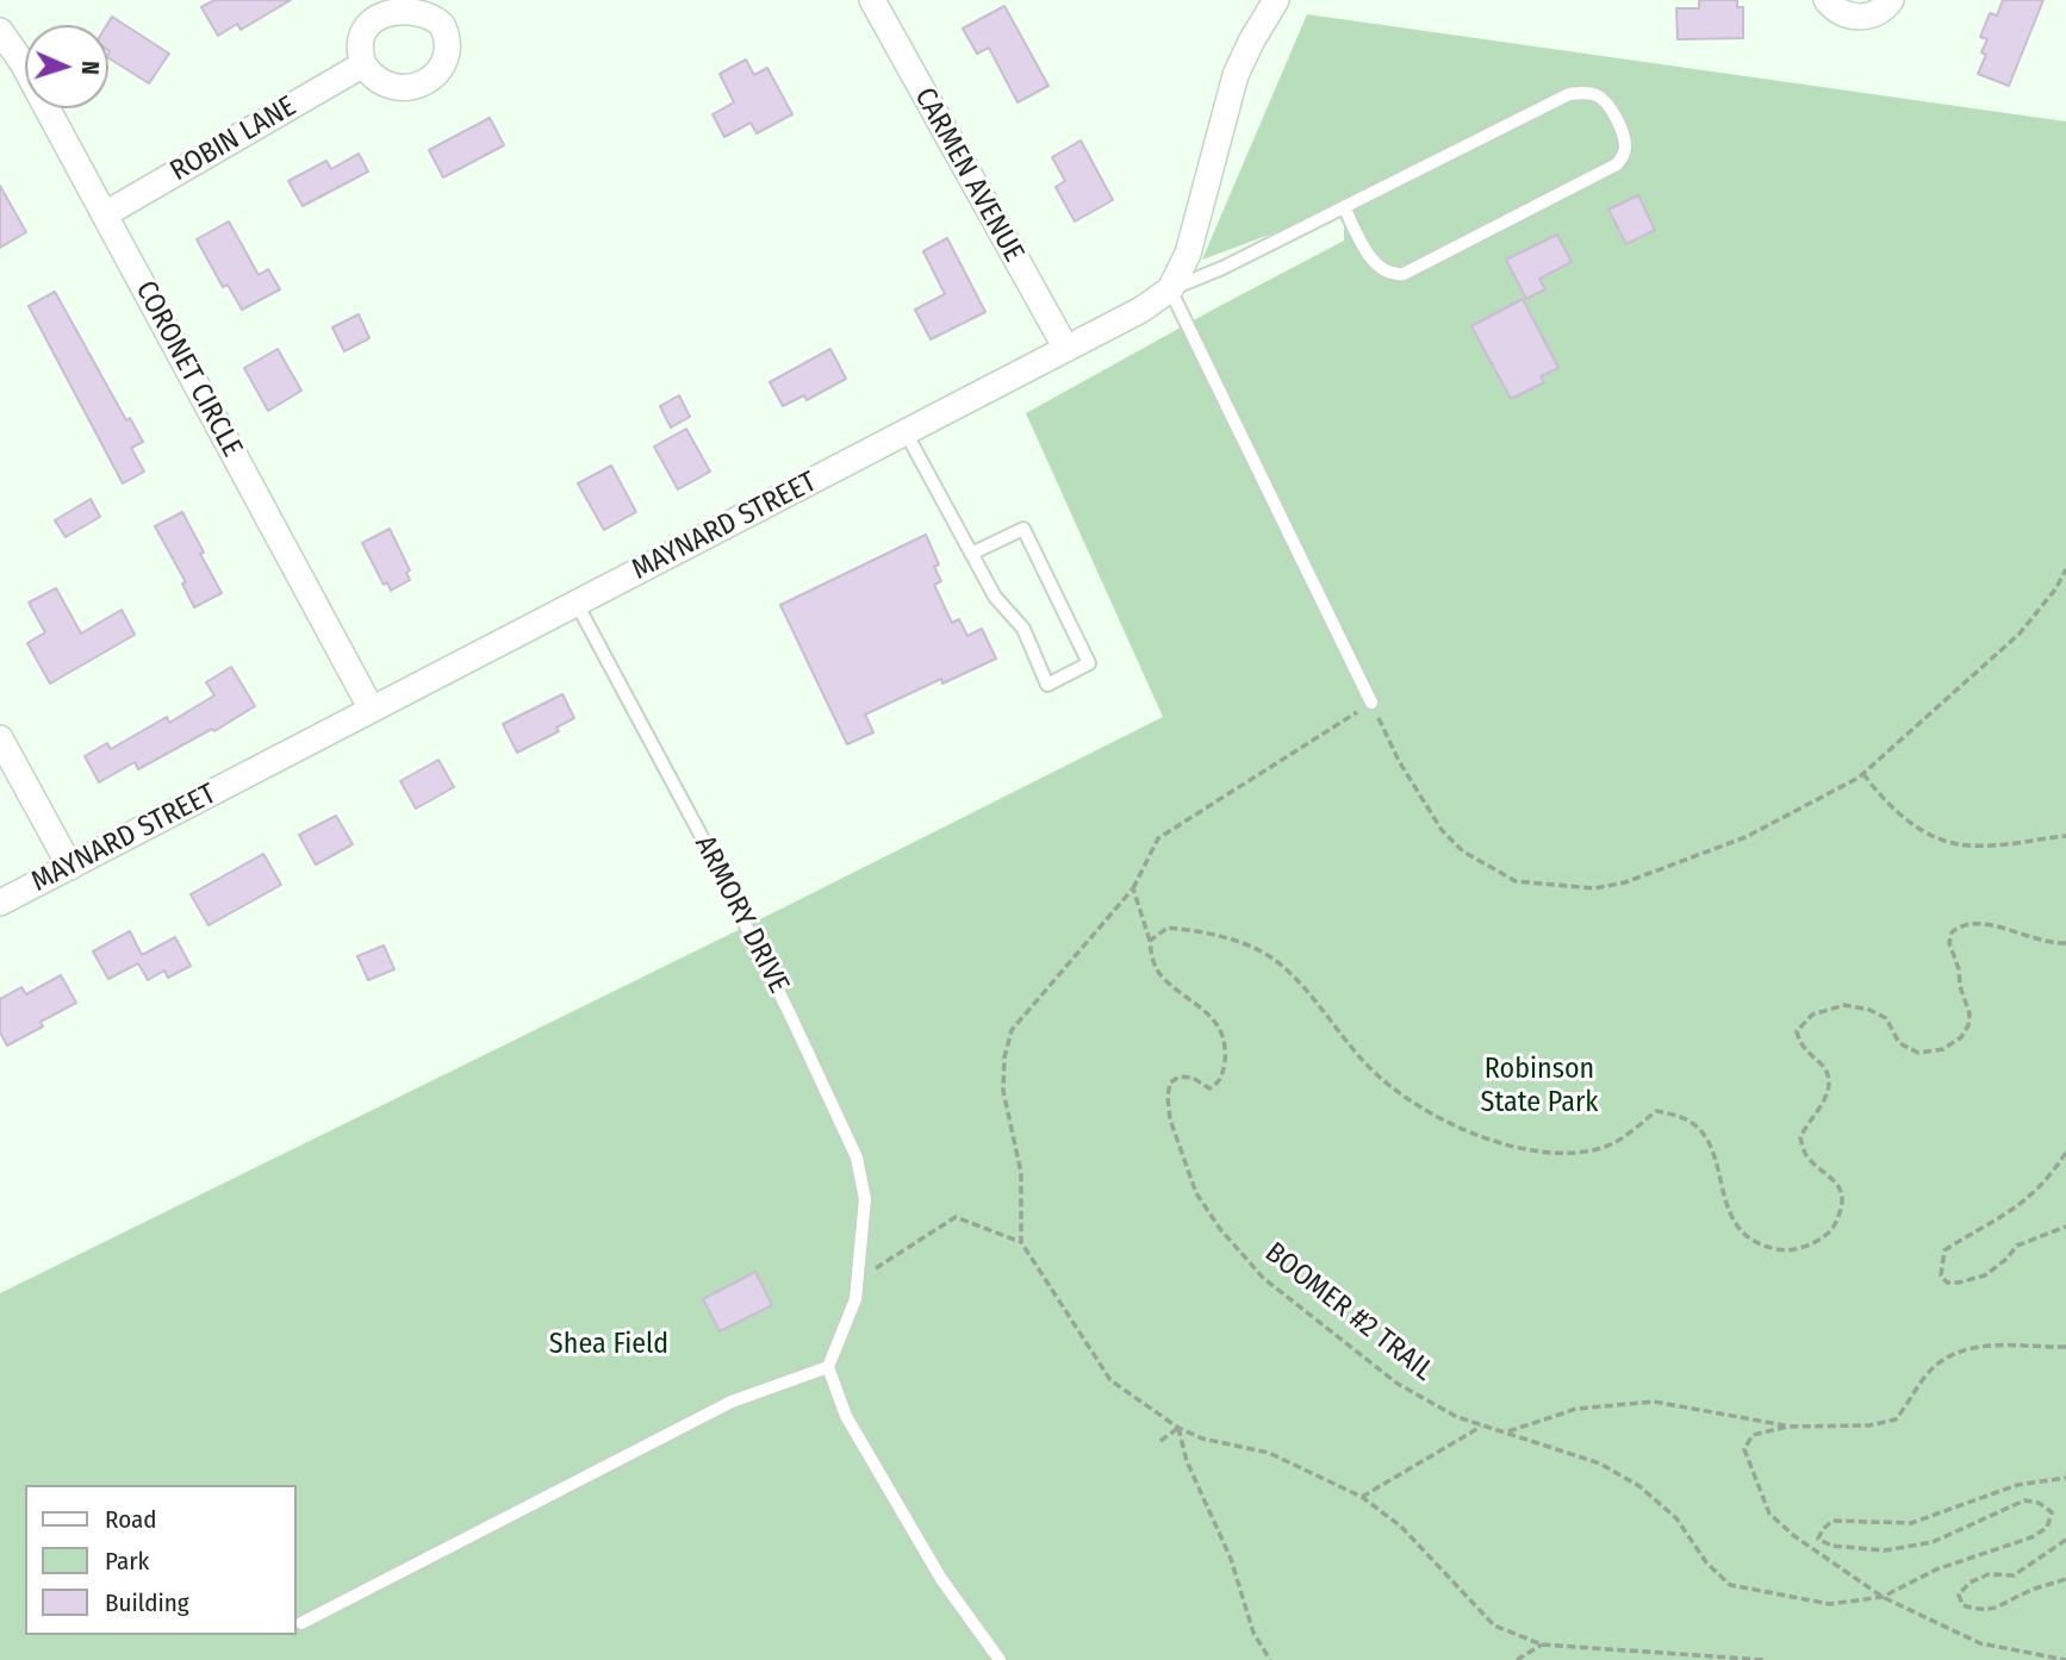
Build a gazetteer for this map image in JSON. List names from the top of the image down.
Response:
{
  "streets": {
    "street": [
      "ROBIN LANE",
      "CARMEN AVENUE",
      "CORONET CIRCLE",
      "MAYNARD STREET"
    ],
    "lane": ["ARMORY DRIVE"],
    "path": ["BOOMER #2 TRAIL"]
  },
  "crossings": [
    ["ROBIN LANE", "CORONET CIRCLE"],
    ["CARMEN AVENUE", "MAYNARD STREET"],
    ["CORONET CIRCLE", "MAYNARD STREET"],
    ["MAYNARD STREET", "ARMORY DRIVE"]
  ],
  "parks": ["Robinson State Park", "Shea Field"],
  "legend": ["Road", "Park", "Building"],
  "north": "right"
}
